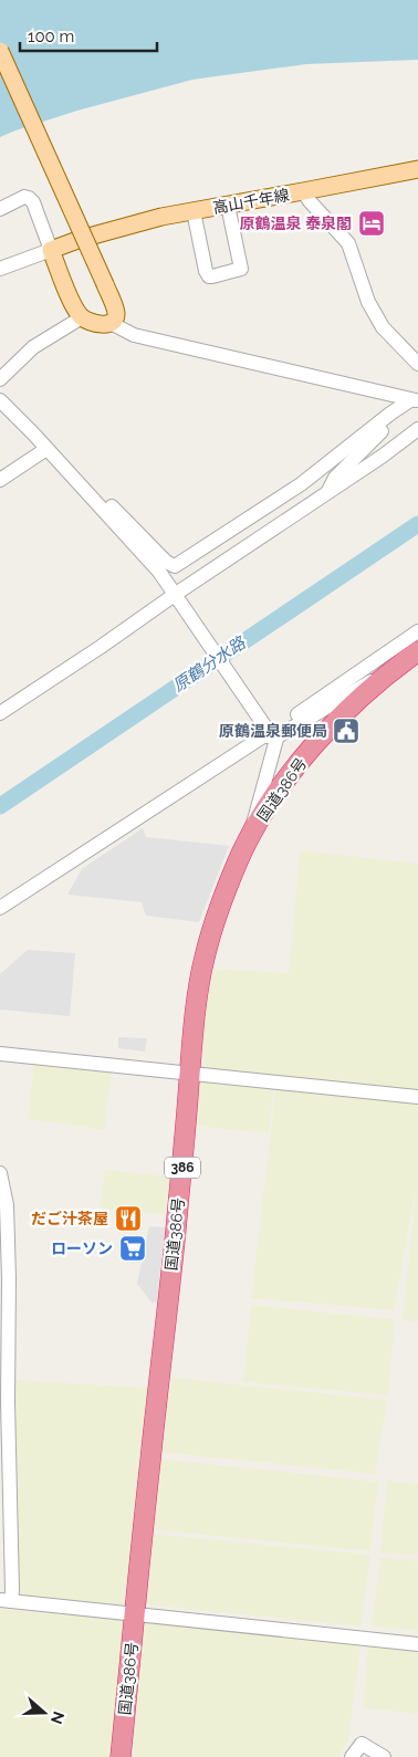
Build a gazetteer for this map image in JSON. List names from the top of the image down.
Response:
{
  "streets": {
    "highway": ["国道386号", "386"],
    "main road": ["高山千年線"]
  },
  "water": ["原鶴分水路"],
  "places": {
    "hotel": ["原鶴温泉 泰泉閣"],
    "public building": ["原鶴温泉郵便局"],
    "restaurant": ["だご汁茶屋"],
    "supermarket": ["ローソン"]
  },
  "scale_bar": "100 m",
  "north": "right"
}
